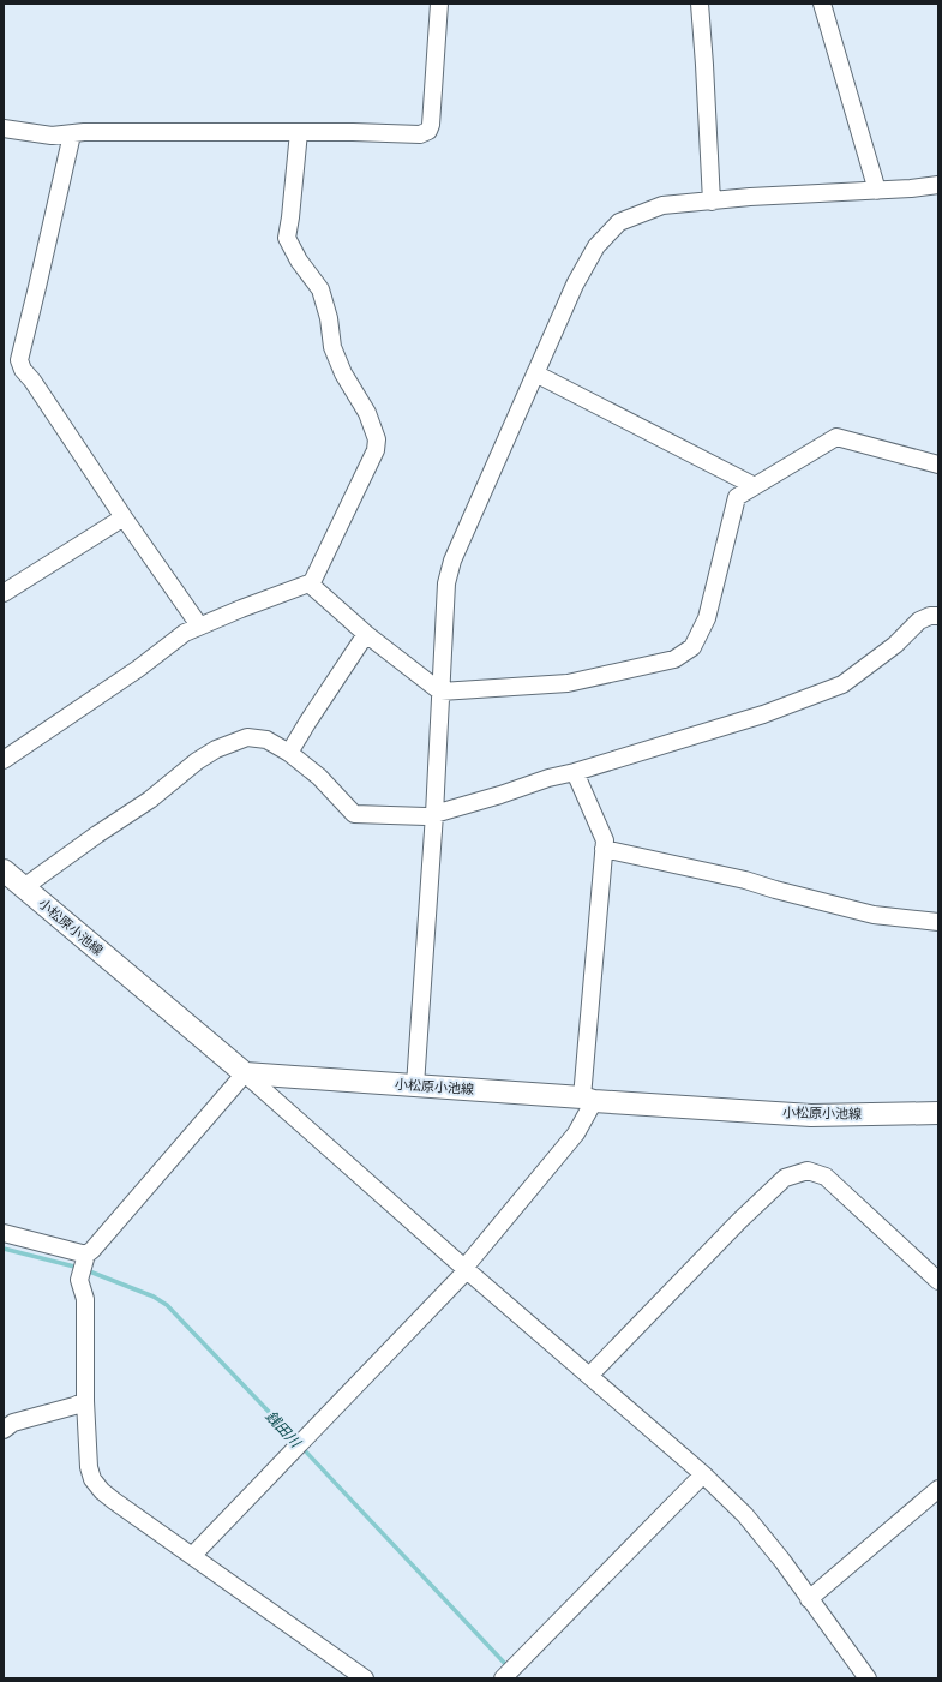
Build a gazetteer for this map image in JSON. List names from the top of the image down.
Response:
{
  "streets": {
    "main road": ["小松原小池線"]
  },
  "water": ["銭田川"]
}
